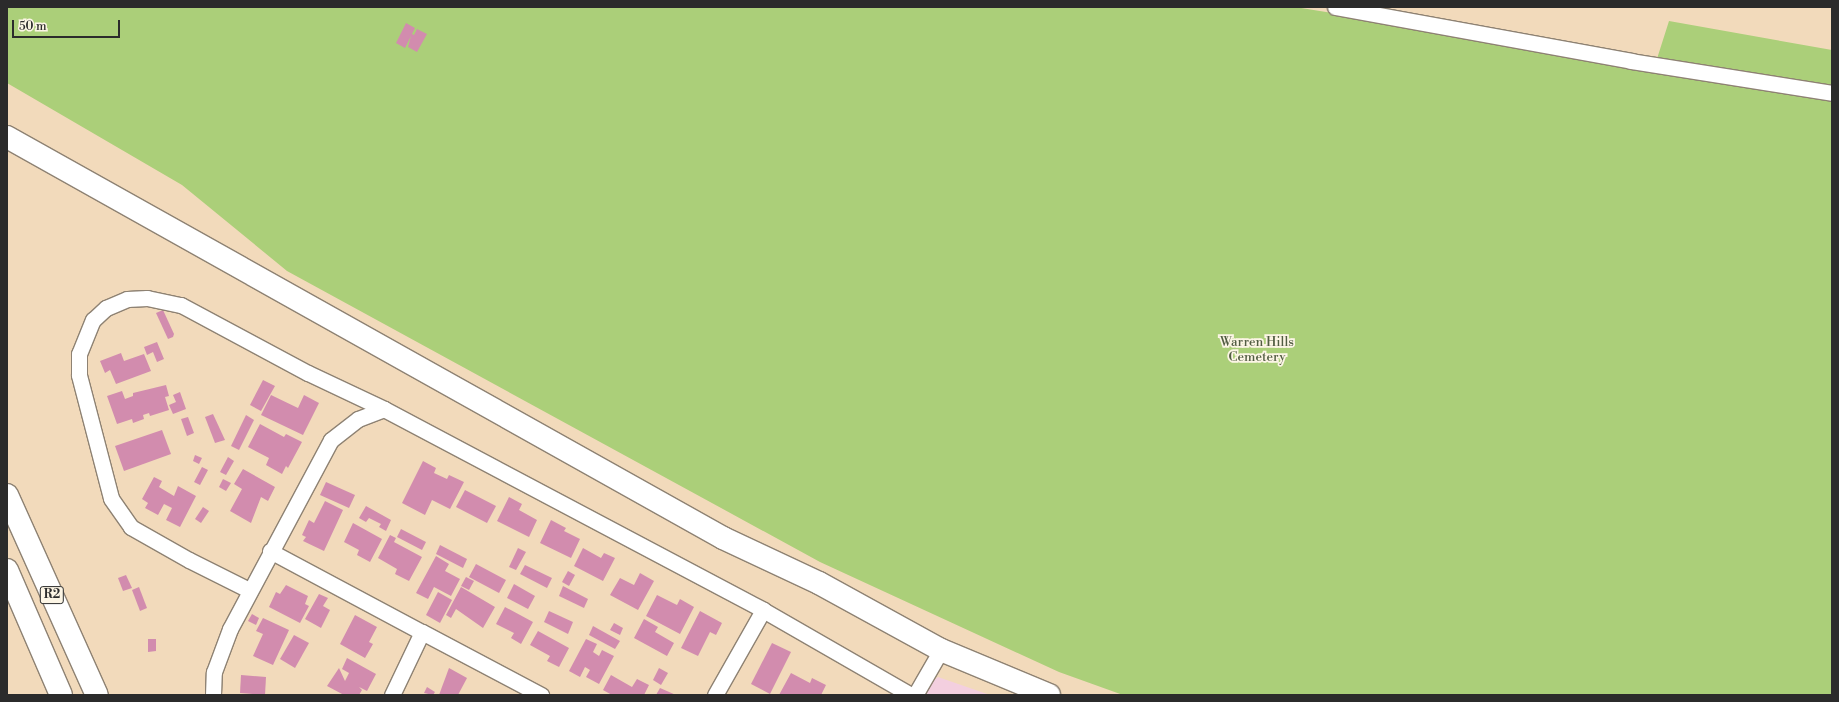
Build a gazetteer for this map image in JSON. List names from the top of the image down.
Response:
{
  "streets": {
    "main road": ["R2"]
  },
  "parks": ["Warren Hills Cemetery"],
  "scale_bar": "50 m"
}
